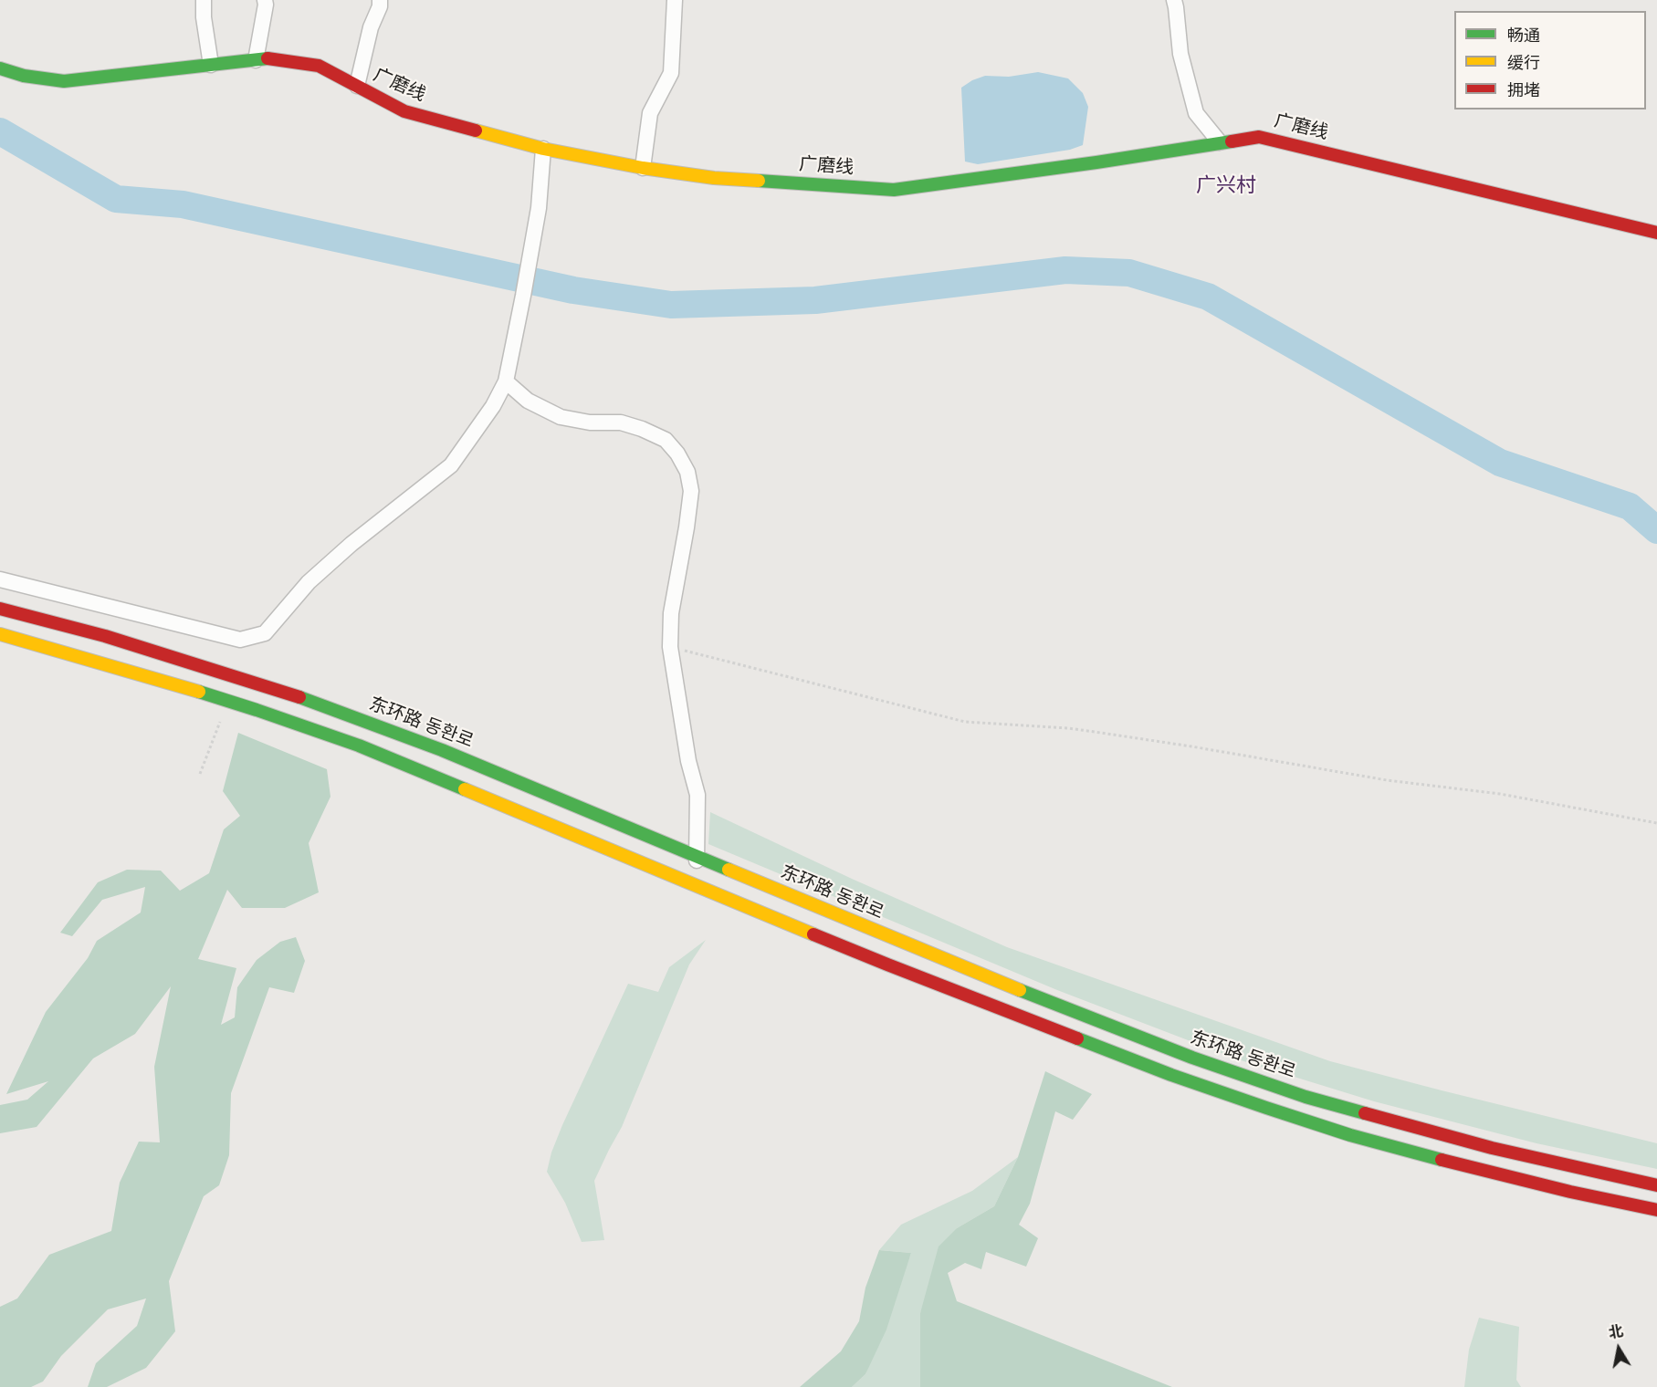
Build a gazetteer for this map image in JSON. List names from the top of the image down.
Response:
{
  "streets": {
    "main road": ["广磨线", "东环路 동환로"]
  },
  "districts": ["广兴村"],
  "legend": ["畅通", "缓行", "拥堵"],
  "north": "top"
}
